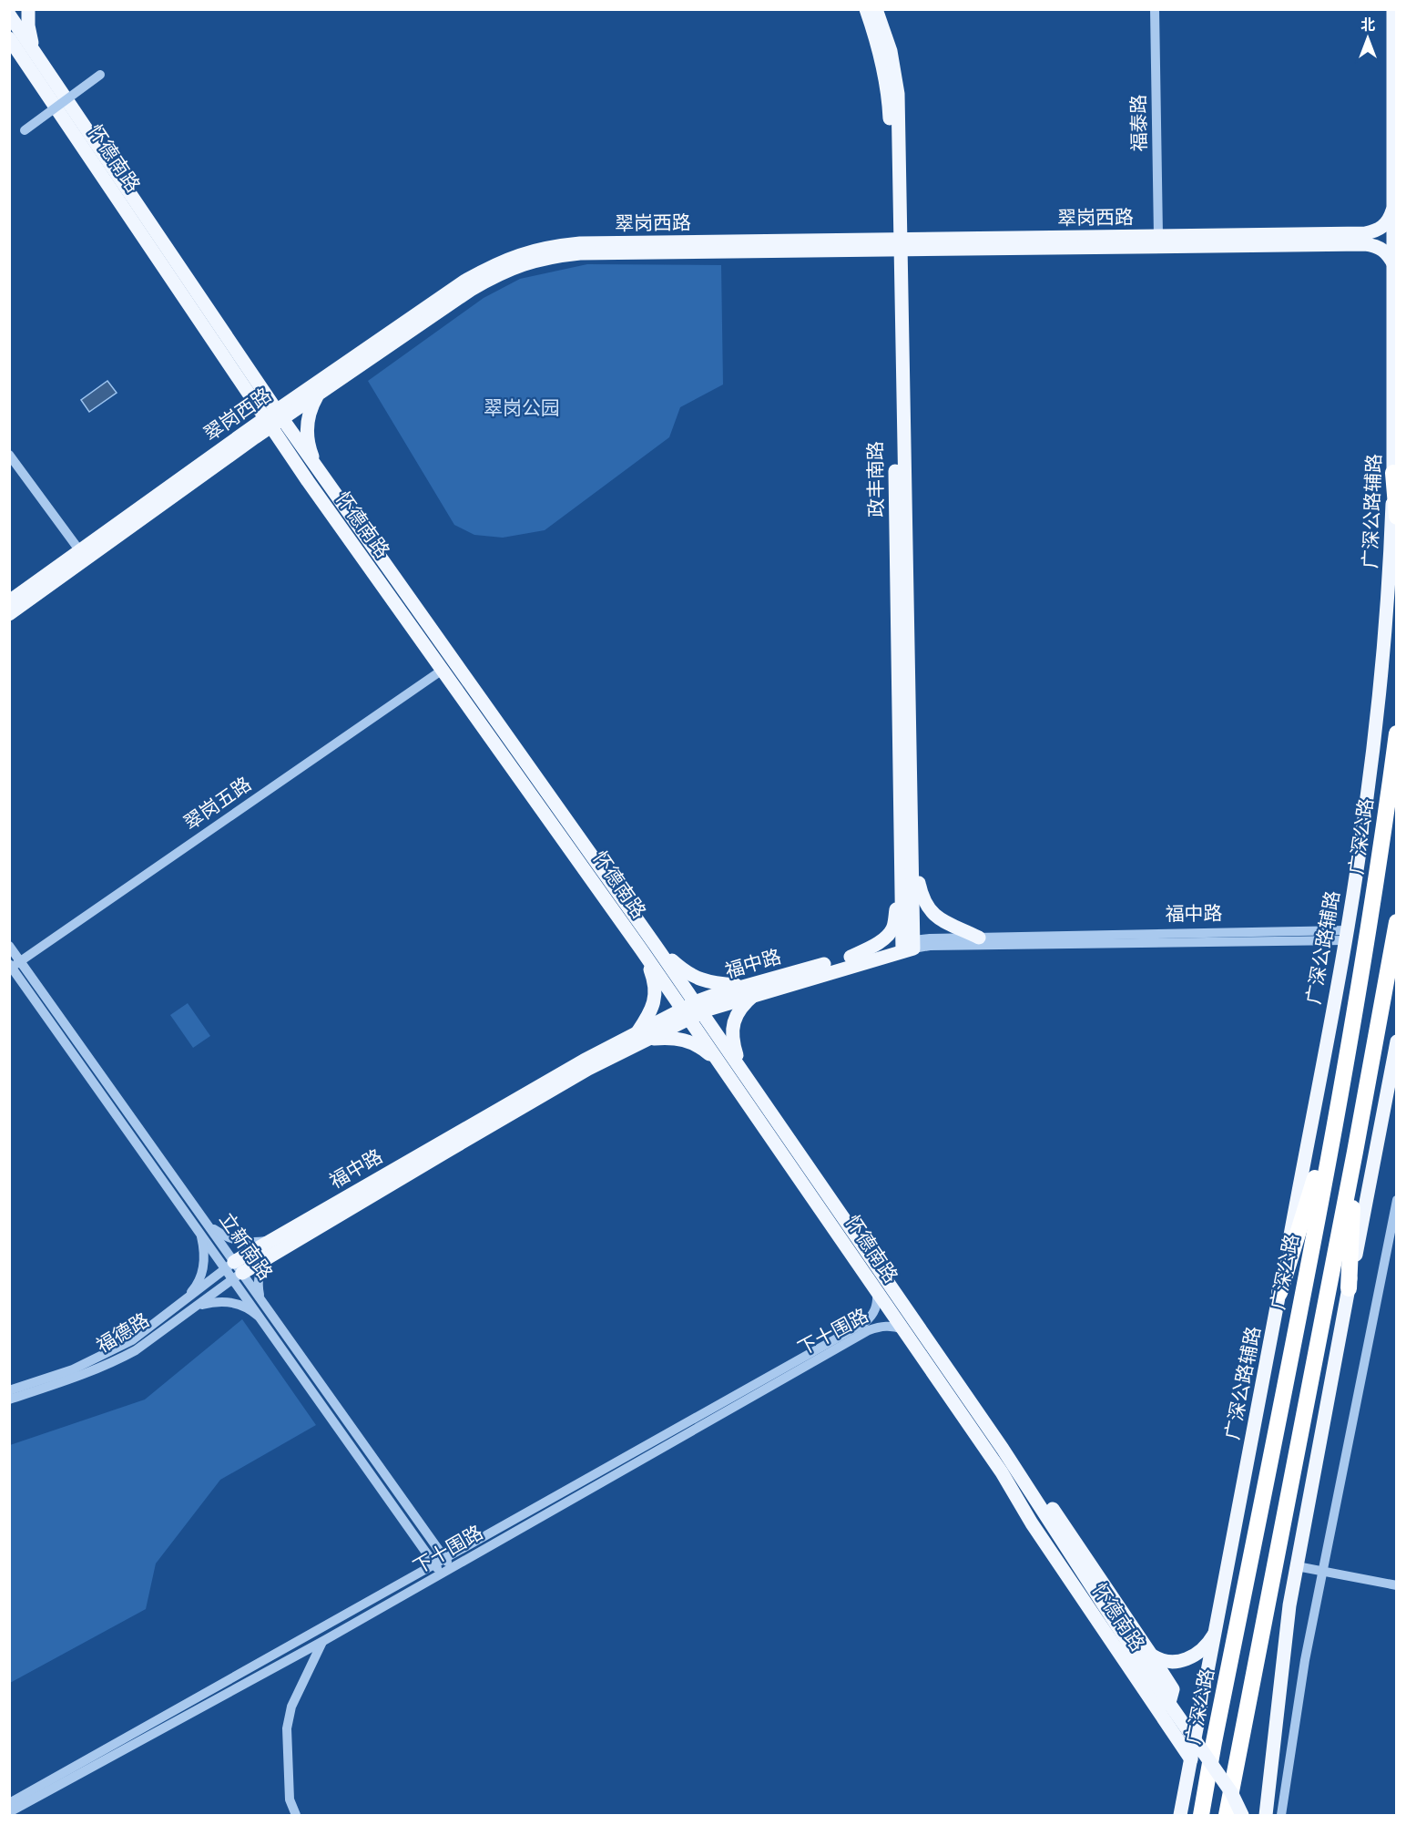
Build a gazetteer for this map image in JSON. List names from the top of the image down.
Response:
{
  "streets": {
    "highway": ["广深公路"],
    "main road": [
      "怀德南路",
      "翠岗西路",
      "政丰南路",
      "广深公路辅路",
      "福中路"
    ],
    "street": [
      "福泰路",
      "翠岗五路",
      "立新南路",
      "下十围路",
      "福德路"
    ]
  },
  "crossings": [
    ["福泰路", "翠岗西路"],
    ["怀德南路", "翠岗西路"],
    ["怀德南路", "广深公路辅路"],
    ["怀德南路", "翠岗五路"],
    ["怀德南路", "福中路"],
    ["怀德南路", "下十围路"],
    ["翠岗西路", "政丰南路"],
    ["翠岗西路", "广深公路辅路"],
    ["政丰南路", "福中路"],
    ["广深公路辅路", "福中路"],
    ["翠岗五路", "立新南路"],
    ["福中路", "立新南路"],
    ["福中路", "福德路"],
    ["立新南路", "下十围路"],
    ["立新南路", "福德路"]
  ],
  "parks": ["翠岗公园"],
  "north": "top"
}
